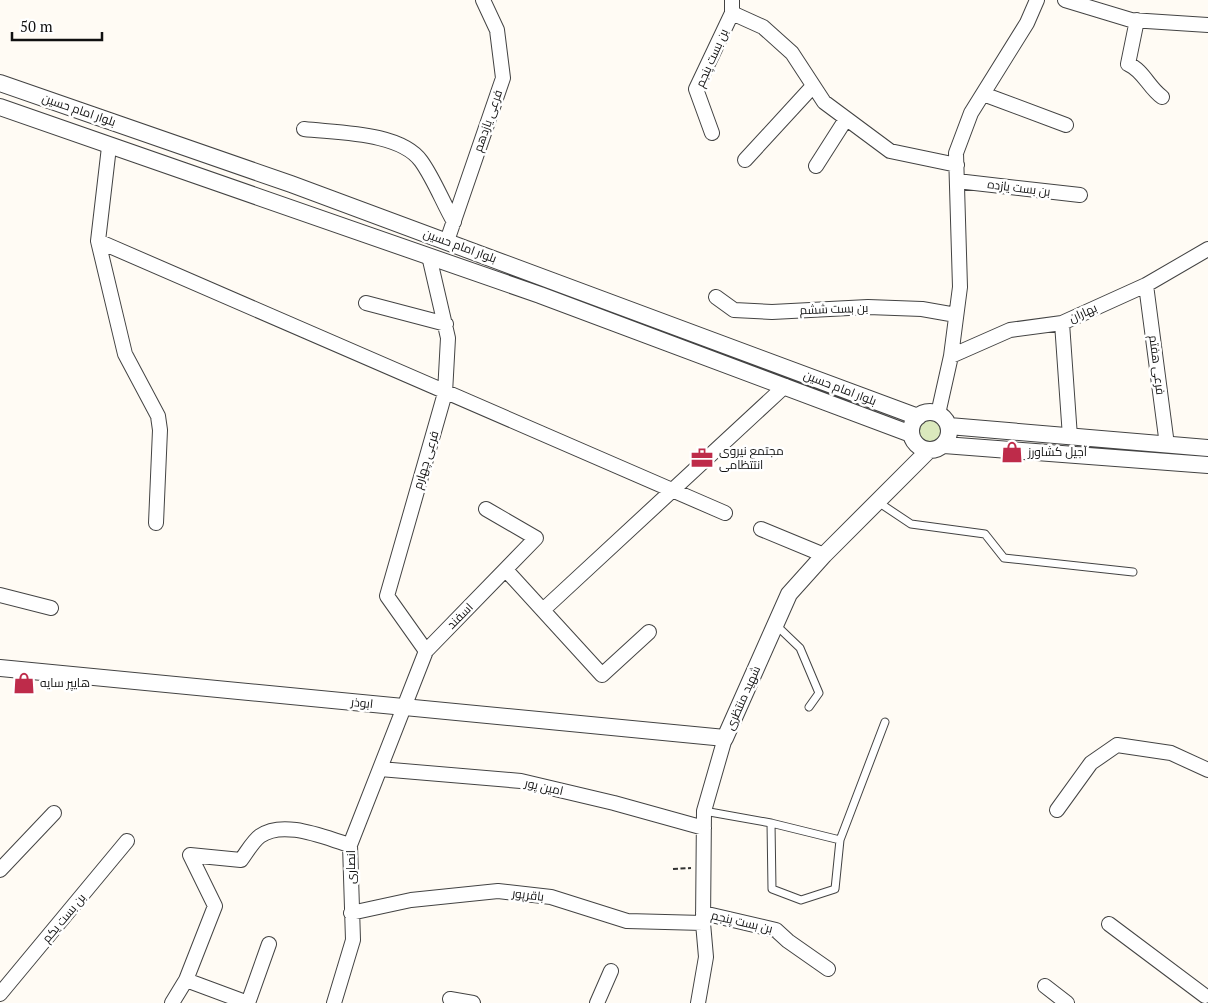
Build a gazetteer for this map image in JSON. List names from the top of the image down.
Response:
{
  "streets": {
    "street": [
      "بن بست پنجم",
      "بلوار امام حسین",
      "فرعی یازدهم",
      "بن بست یازده",
      "بن بست ششم",
      "بهاران",
      "فرعی هفتم",
      "فرعی چهارم",
      "اسفند",
      "شهید منتظری",
      "ابوذر",
      "امین پور",
      "انصاری",
      "باقرپور",
      "بن بست یکم"
    ]
  },
  "crossings": [
    ["بن بست پنجم", "شهید منتظری"],
    ["بن بست پنجم", "باقرپور"],
    ["بلوار امام حسین", "فرعی یازدهم"],
    ["بلوار امام حسین", "فرعی چهارم"],
    ["بلوار امام حسین", "شهید منتظری"],
    ["بهاران", "فرعی هفتم"],
    ["فرعی چهارم", "اسفند"],
    ["اسفند", "ابوذر"],
    ["اسفند", "انصاری"],
    ["شهید منتظری", "ابوذر"],
    ["شهید منتظری", "امین پور"],
    ["شهید منتظری", "باقرپور"],
    ["ابوذر", "انصاری"],
    ["امین پور", "انصاری"],
    ["انصاری", "باقرپور"]
  ],
  "places": {
    "shop": ["آجیل کشاورز", "هایپر‌ سایه"],
    "office": ["مجتمع نیروی انتتظامی"]
  },
  "scale_bar": "50 m"
}
